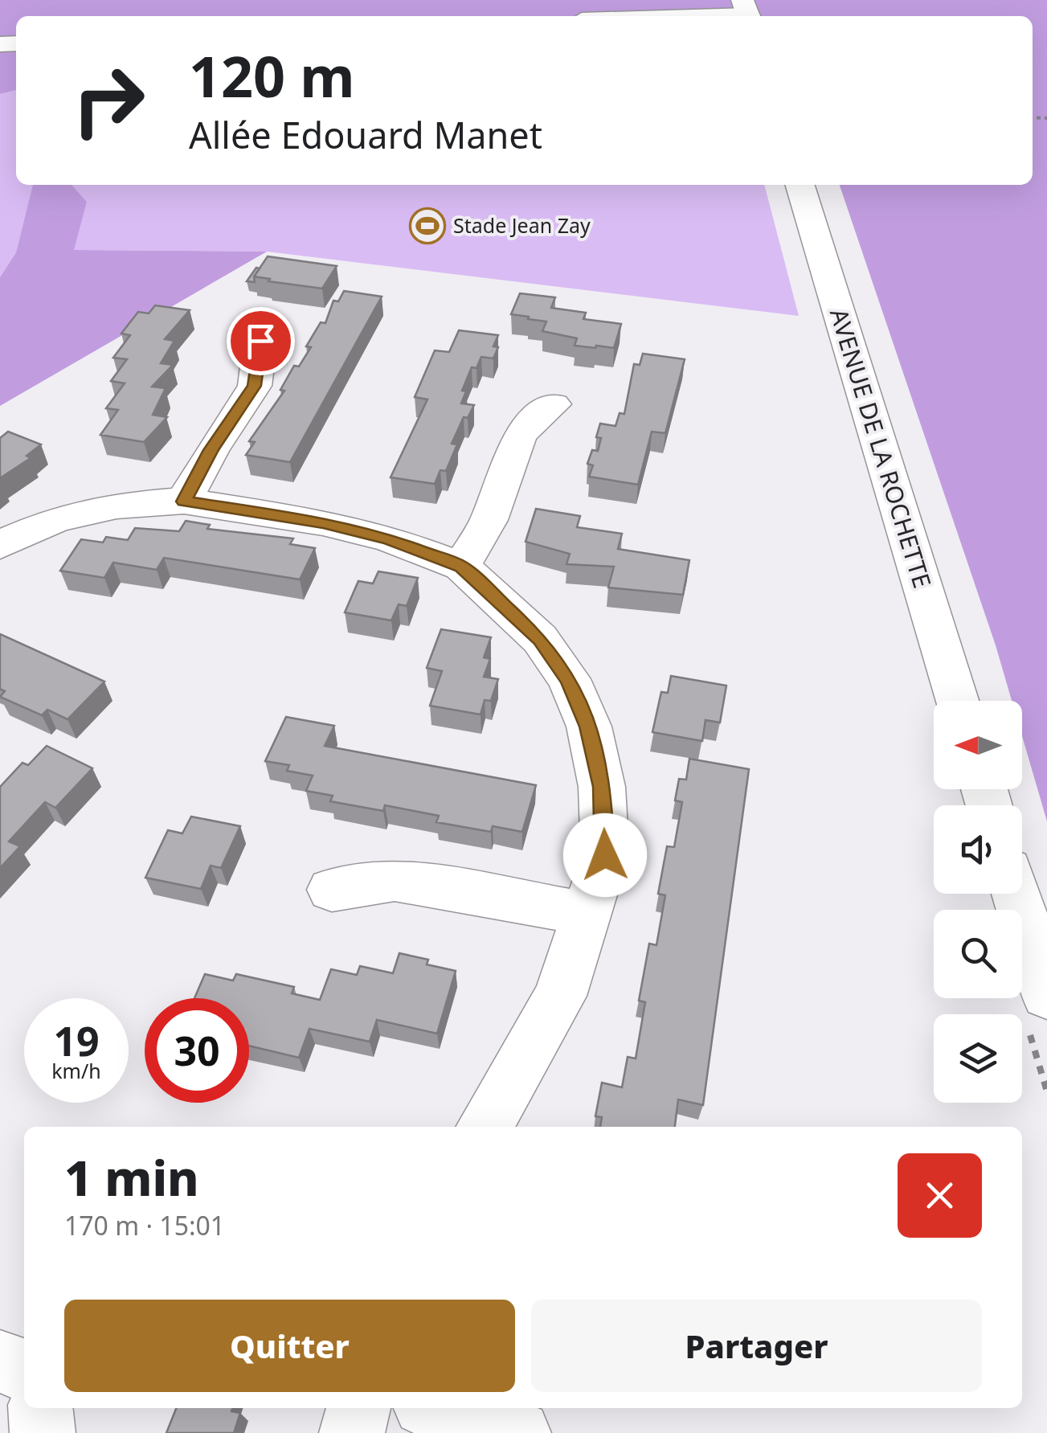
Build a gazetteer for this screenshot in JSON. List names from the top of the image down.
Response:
{
  "streets": {
    "street": ["AVENUE DE LA ROCHETTE"]
  },
  "places": {
    "sports": ["Stade Jean Zay"]
  },
  "north": "left",
  "page": {
    "turn": ["120 m", "Allée Edouard Manet"],
    "speed": "19 km/h",
    "limit": "30",
    "heading": ["1 min", "170 m · 15:01"],
    "buttons": ["Quitter", "Partager"]
  }
}
